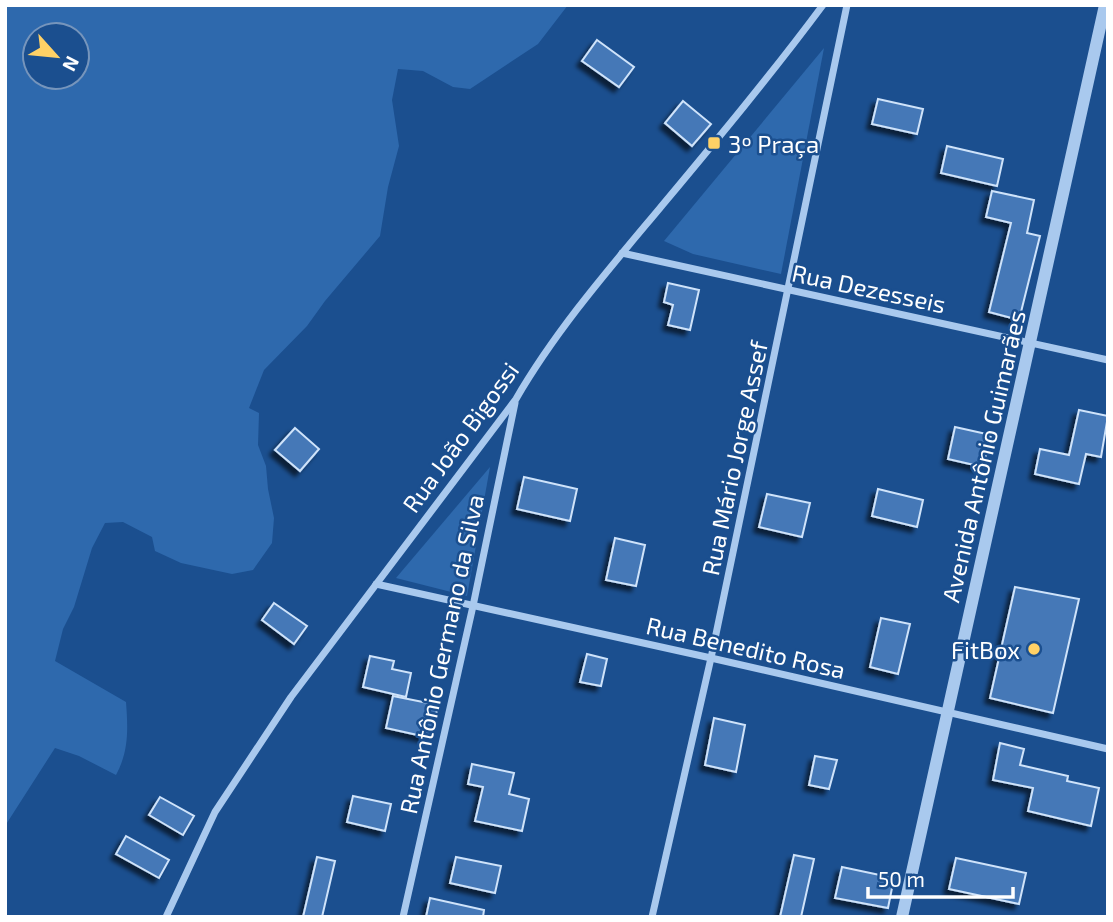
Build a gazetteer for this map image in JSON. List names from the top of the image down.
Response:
{
  "streets": {
    "street": [
      "Rua Dezesseis",
      "Rua João Bigossi",
      "Avenida Antônio Guimarães",
      "Rua Mário Jorge Assef",
      "Rua Benedito Rosa",
      "Rua Antônio Germano da Silva"
    ]
  },
  "crossings": [
    ["Rua Dezesseis", "Rua João Bigossi"],
    ["Rua Dezesseis", "Avenida Antônio Guimarães"],
    ["Rua Dezesseis", "Rua Mário Jorge Assef"],
    ["Rua João Bigossi", "Rua Benedito Rosa"],
    ["Rua João Bigossi", "Rua Antônio Germano da Silva"],
    ["Avenida Antônio Guimarães", "Rua Benedito Rosa"],
    ["Rua Mário Jorge Assef", "Rua Benedito Rosa"],
    ["Rua Benedito Rosa", "Rua Antônio Germano da Silva"]
  ],
  "places": {
    "transit": ["3º Praça"],
    "other": ["FitBox"]
  },
  "scale_bar": "50 m",
  "north": "bottom right"
}
